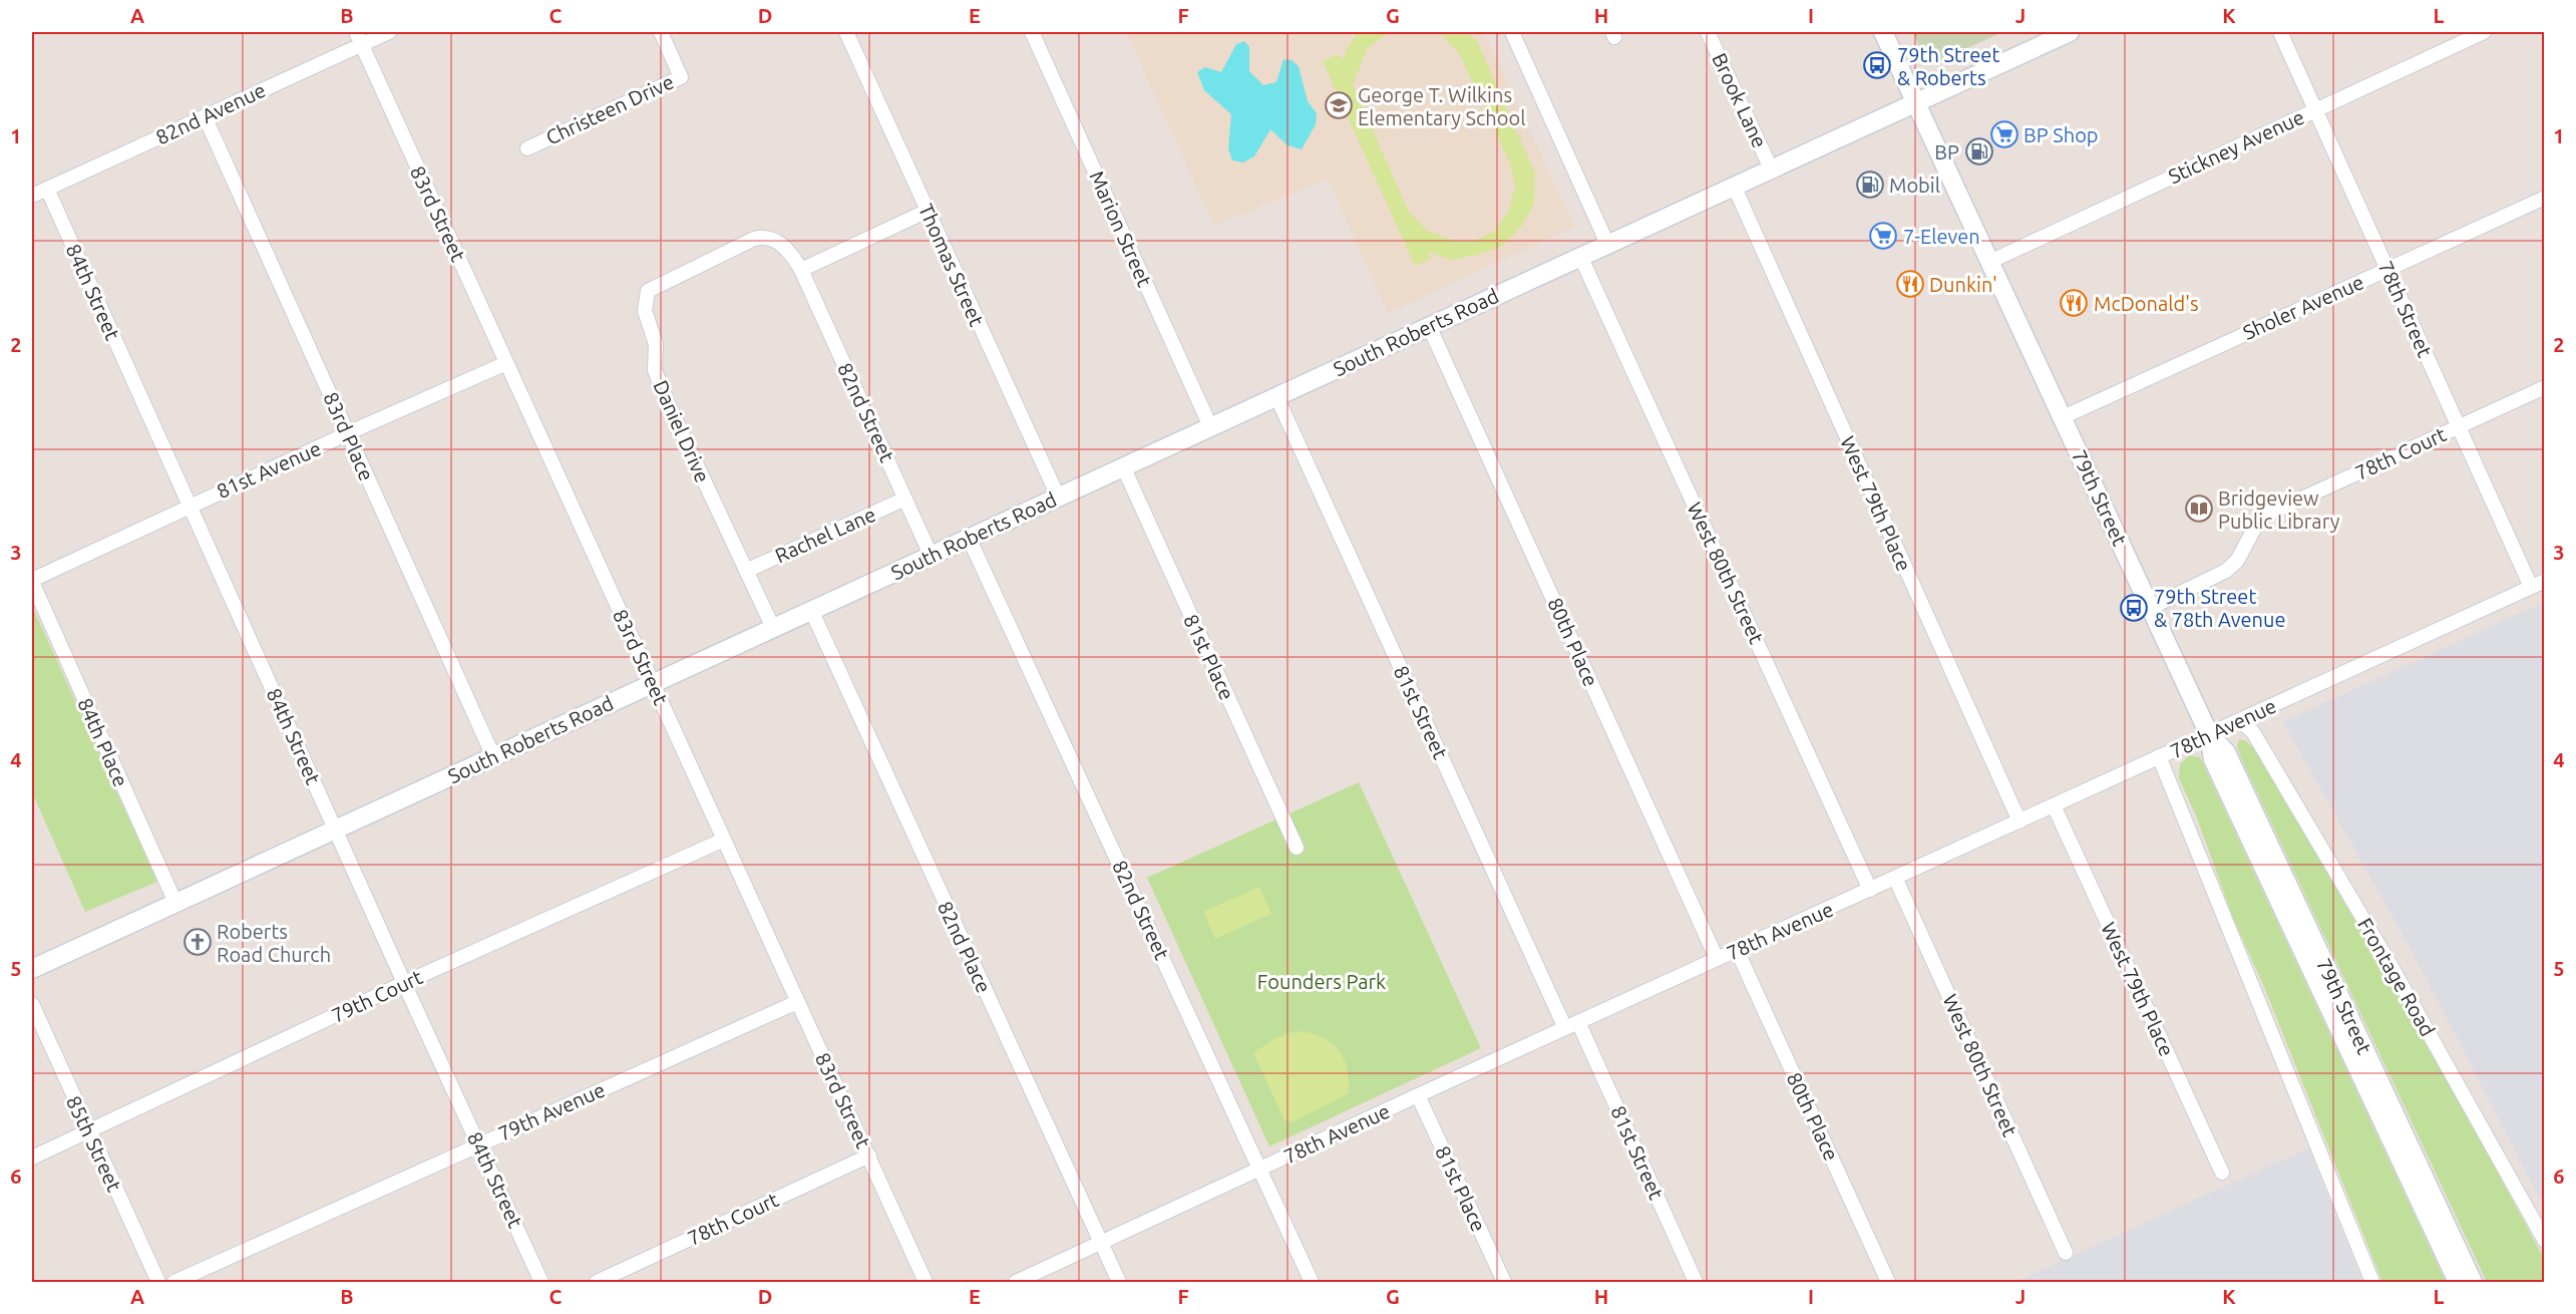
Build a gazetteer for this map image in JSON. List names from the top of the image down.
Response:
{
  "streets": {
    "street": [
      "Brook Lane",
      "Christeen Drive",
      "82nd Avenue",
      "Stickney Avenue",
      "83rd Street",
      "Marion Street",
      "Thomas Street",
      "84th Street",
      "Sholer Avenue",
      "78th Street",
      "South Roberts Road",
      "82nd Street",
      "Daniel Drive",
      "83rd Place",
      "78th Court",
      "81st Avenue",
      "79th Street",
      "West 79th Place",
      "Rachel Lane",
      "West 80th Street",
      "80th Place",
      "81st Place",
      "81st Street",
      "78th Avenue",
      "84th Place",
      "82nd Place",
      "Frontage Road",
      "79th Court",
      "79th Avenue",
      "85th Street"
    ]
  },
  "crossings": [
    ["Brook Lane", "South Roberts Road"],
    ["82nd Avenue", "83rd Street"],
    ["82nd Avenue", "84th Street"],
    ["82nd Avenue", "83rd Place"],
    ["Stickney Avenue", "78th Street"],
    ["Stickney Avenue", "79th Street"],
    ["83rd Street", "South Roberts Road"],
    ["83rd Street", "78th Court"],
    ["83rd Street", "81st Avenue"],
    ["83rd Street", "79th Court"],
    ["83rd Street", "79th Avenue"],
    ["Marion Street", "South Roberts Road"],
    ["Thomas Street", "South Roberts Road"],
    ["84th Street", "South Roberts Road"],
    ["84th Street", "81st Avenue"],
    ["84th Street", "79th Court"],
    ["84th Street", "79th Avenue"],
    ["Sholer Avenue", "78th Street"],
    ["Sholer Avenue", "79th Street"],
    ["78th Street", "78th Court"],
    ["78th Street", "78th Avenue"],
    ["South Roberts Road", "82nd Street"],
    ["South Roberts Road", "Daniel Drive"],
    ["South Roberts Road", "83rd Place"],
    ["South Roberts Road", "79th Street"],
    ["South Roberts Road", "West 79th Place"],
    ["South Roberts Road", "West 80th Street"],
    ["South Roberts Road", "80th Place"],
    ["South Roberts Road", "81st Place"],
    ["South Roberts Road", "81st Street"],
    ["South Roberts Road", "84th Place"],
    ["South Roberts Road", "82nd Place"],
    ["82nd Street", "Daniel Drive"],
    ["82nd Street", "Rachel Lane"],
    ["82nd Street", "78th Avenue"],
    ["Daniel Drive", "Rachel Lane"],
    ["83rd Place", "81st Avenue"],
    ["78th Court", "79th Street"],
    ["81st Avenue", "84th Place"],
    ["79th Street", "78th Avenue"],
    ["West 79th Place", "78th Avenue"],
    ["West 80th Street", "78th Avenue"],
    ["80th Place", "78th Avenue"],
    ["81st Place", "78th Avenue"],
    ["81st Street", "78th Avenue"],
    ["78th Avenue", "82nd Place"],
    ["78th Avenue", "Frontage Road"],
    ["79th Court", "85th Street"]
  ],
  "parks": ["Founders Park"],
  "places": {
    "bus stop": ["79th Street & Roberts", "79th Street & 78th Avenue"],
    "school or university": ["George T. Wilkins Elementary School"],
    "supermarket": ["BP Shop", "7-Eleven"],
    "fuel station": ["BP", "Mobil"],
    "restaurant": ["Dunkin'", "McDonald's"],
    "library": ["Bridgeview Public Library"],
    "church": ["Roberts Road Church"]
  },
  "grid": {
    "columns": [
      "A",
      "B",
      "C",
      "D",
      "E",
      "F",
      "G",
      "H",
      "I",
      "J",
      "K",
      "L"
    ],
    "rows": [
      "1",
      "2",
      "3",
      "4",
      "5",
      "6"
    ]
  }
}
